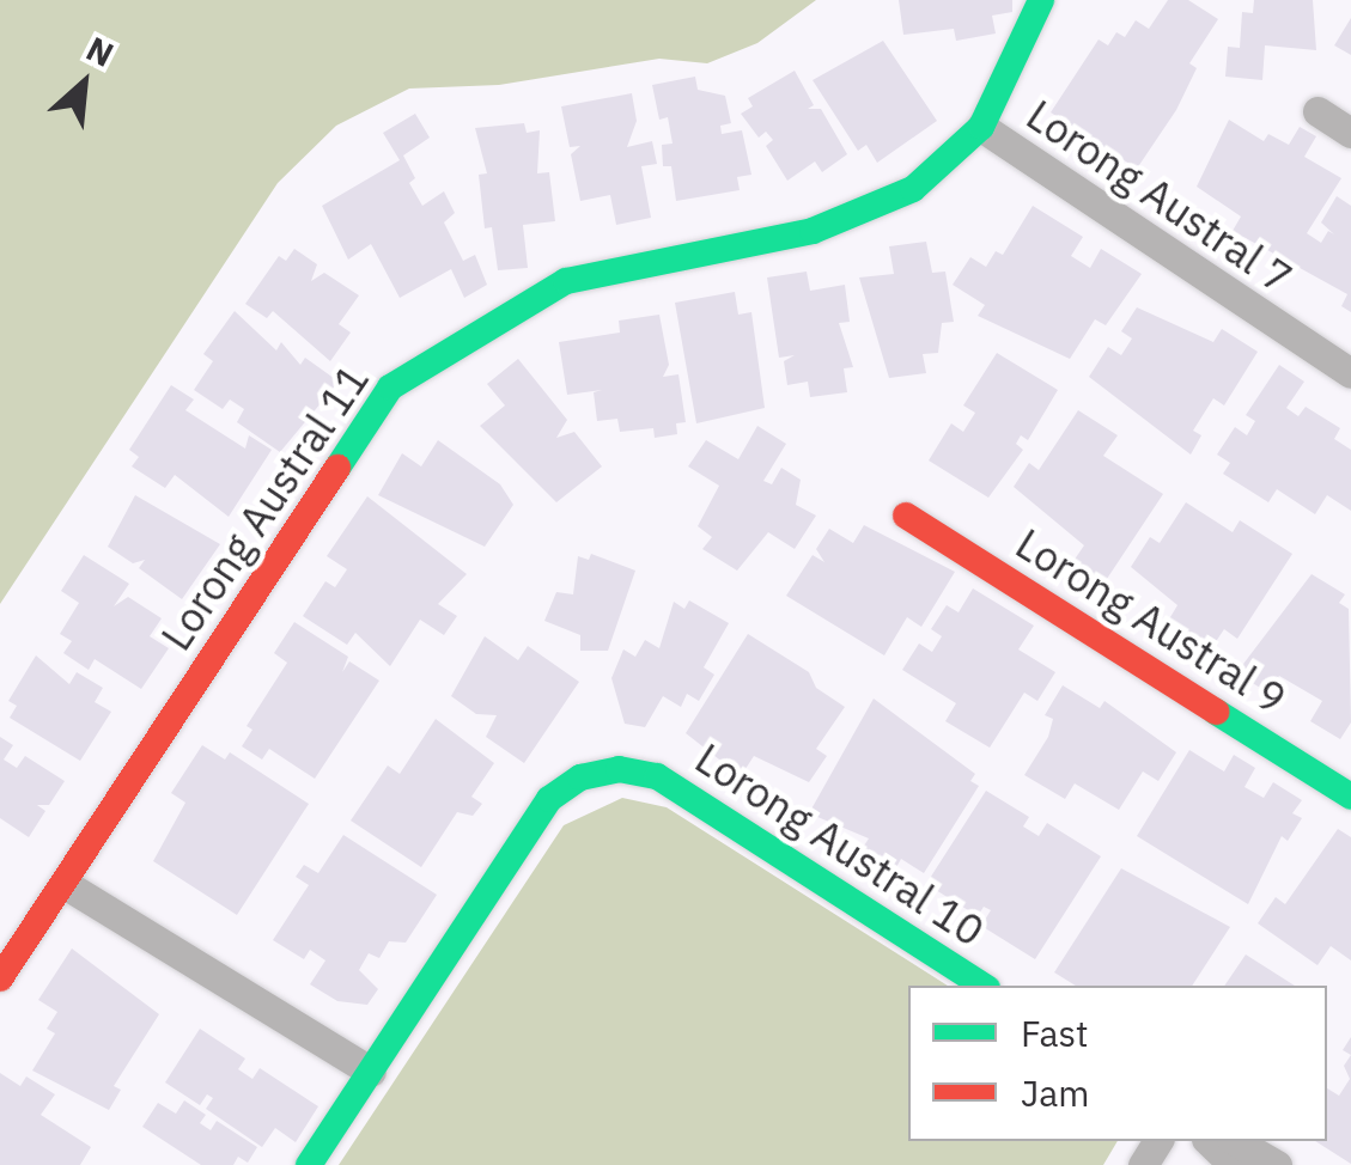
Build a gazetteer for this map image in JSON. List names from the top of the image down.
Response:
{
  "streets": {
    "street": [
      "Lorong Austral 7",
      "Lorong Austral 11",
      "Lorong Austral 9",
      "Lorong Austral 10"
    ]
  },
  "crossings": [
    ["Lorong Austral 7", "Lorong Austral 11"]
  ],
  "legend": ["Fast", "Jam"],
  "north": "top right"
}
